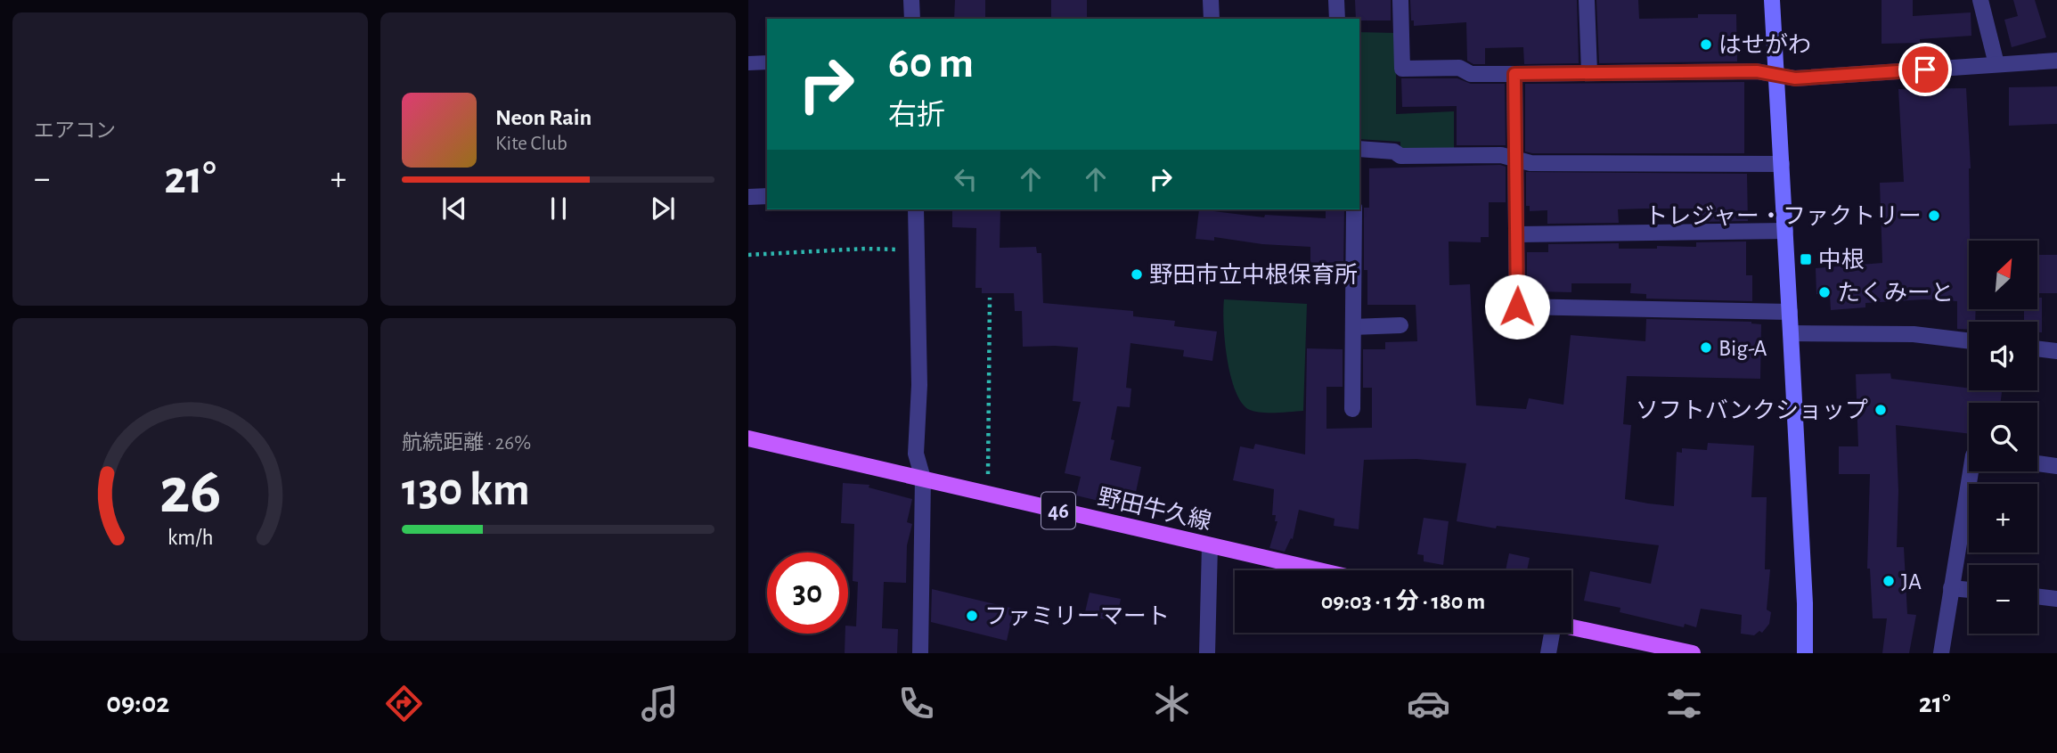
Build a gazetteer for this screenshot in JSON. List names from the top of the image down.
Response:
{
  "streets": {
    "main road": ["野田牛久線", "46"]
  },
  "places": {
    "other": [
      "はせがわ",
      "トレジャー・ファクトリー",
      "野田市立中根保育所",
      "たくみーと",
      "Big-A",
      "ソフトバンクショップ",
      "JA",
      "ファミリーマート"
    ],
    "transit": ["中根"]
  },
  "north": "top right",
  "page": {
    "tile": [
      "エアコン",
      ["航続距離 · 26%", "130 km"]
    ],
    "turn": ["60 m", "右折"],
    "song": ["Neon Rain", "Kite Club"],
    "heat": ["−", "21°", "+"],
    "map_buttons": ["+", "−"],
    "limit": "30",
    "trip": "09:03 · 1 分 · 180 m",
    "tabs": ["09:02", "21°"],
    "gauge": ["26", "km/h"]
  }
}
